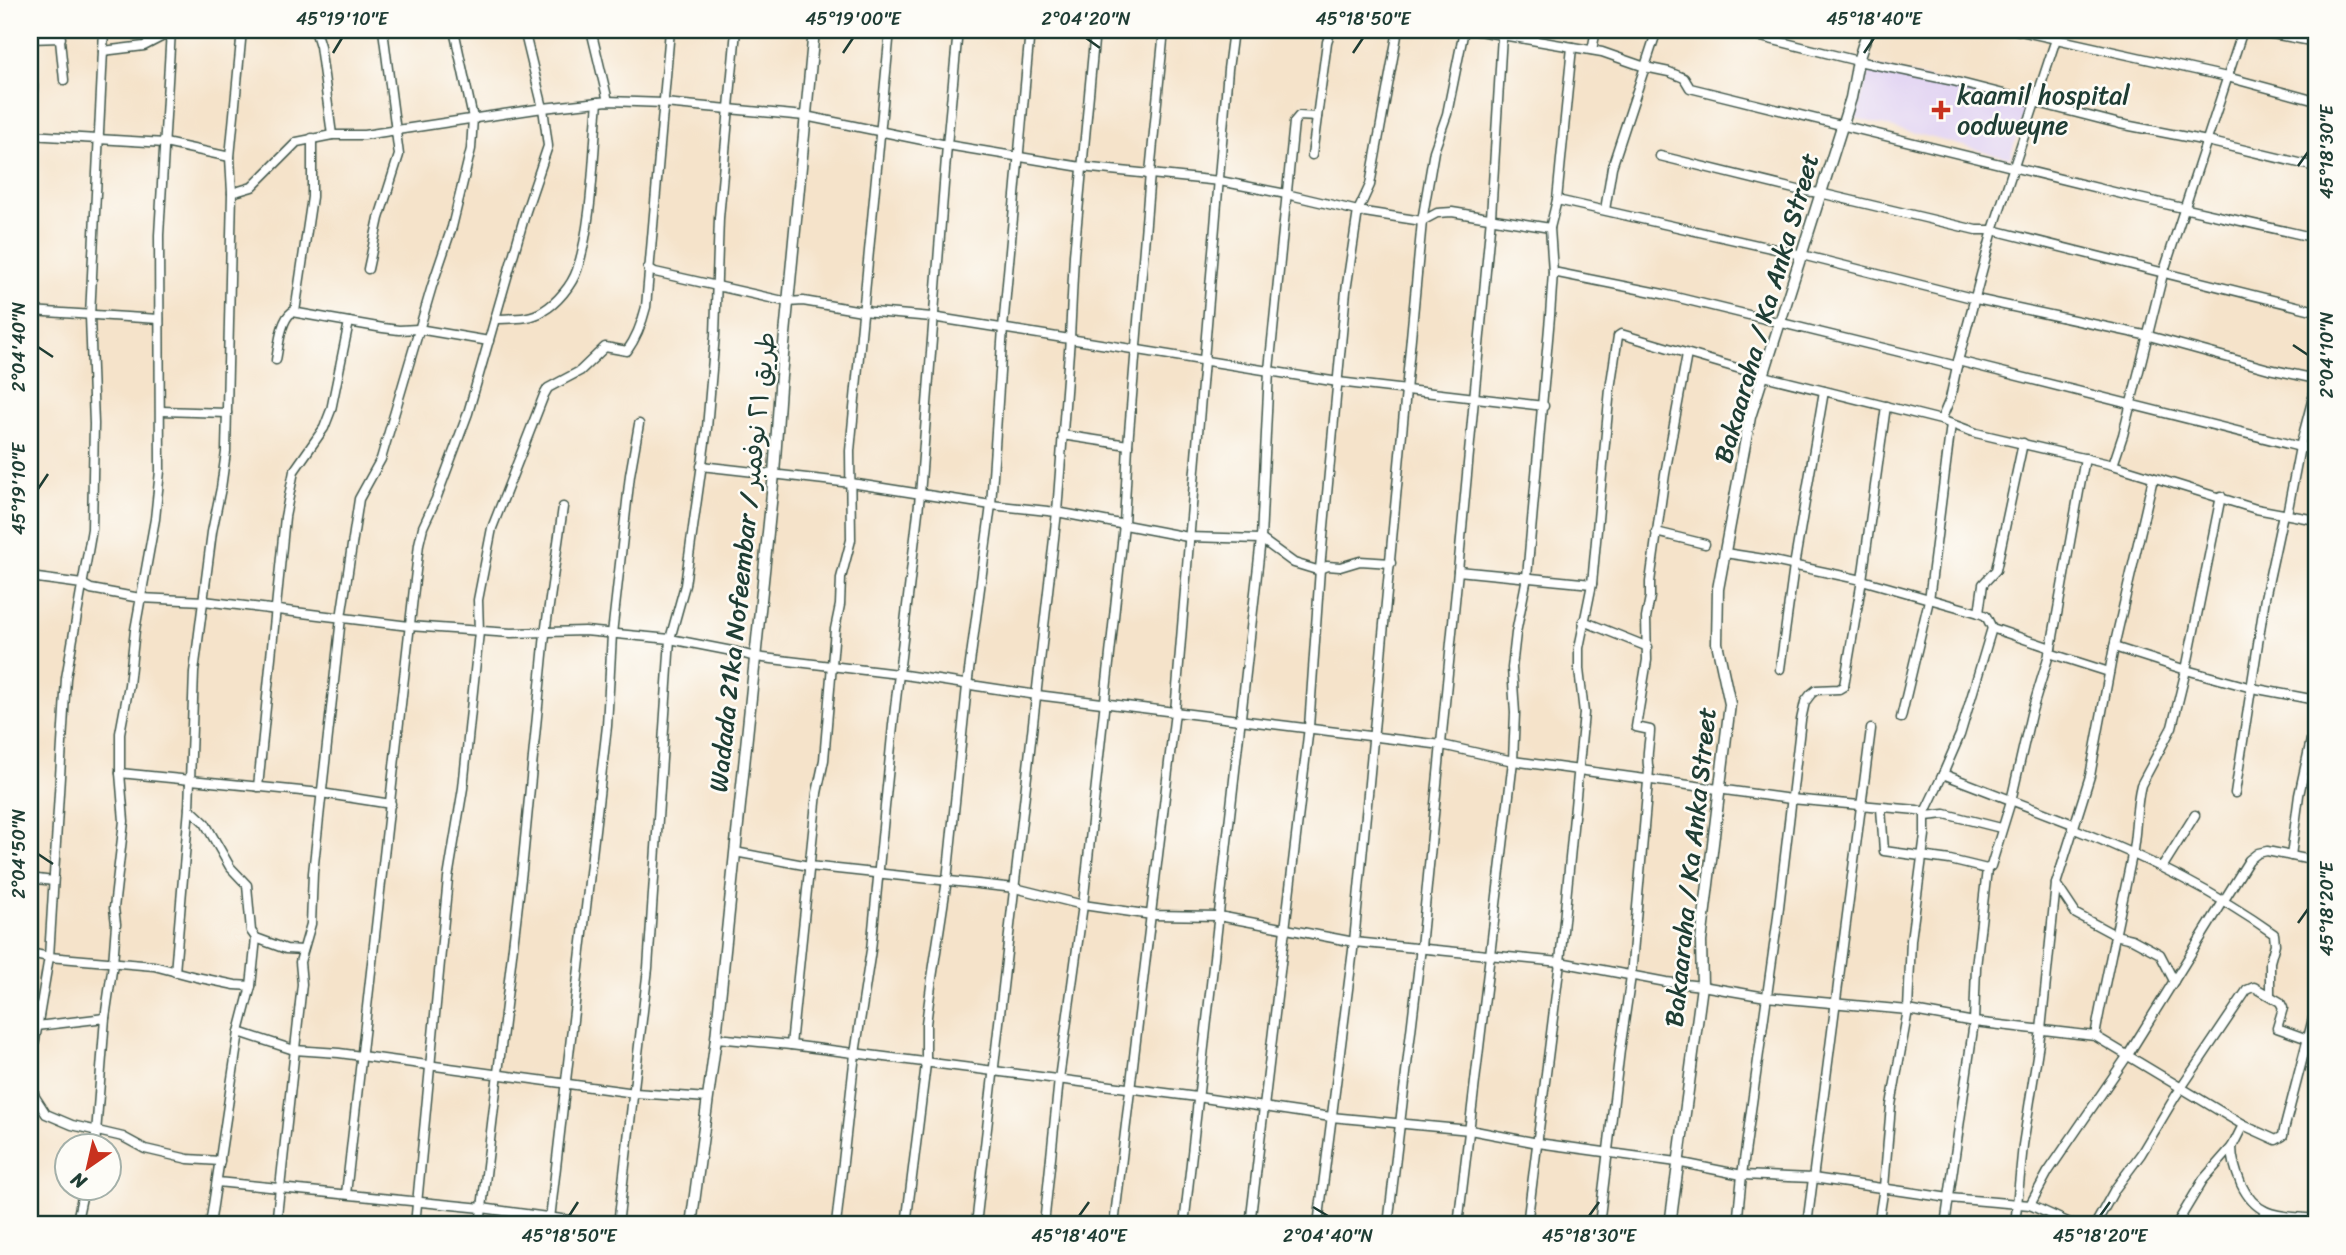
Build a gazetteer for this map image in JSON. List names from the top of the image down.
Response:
{
  "streets": {
    "street": ["Bakaaraha / Ka Anka Street", "Wadada 21ka Nofeembar / طريق ٢١ نوفمبر"]
  },
  "places": {
    "health": ["kaamil hospital oodweyne"]
  },
  "north": "bottom left",
  "coordinates": [
    "45°19'10\"E",
    "45°19'00\"E",
    "2°04'20\"N",
    "45°18'50\"E",
    "45°18'40\"E",
    "45°18'30\"E",
    "2°04'40\"N",
    "2°04'10\"N",
    "2°04'50\"N",
    "45°18'20\"E"
  ]
}
